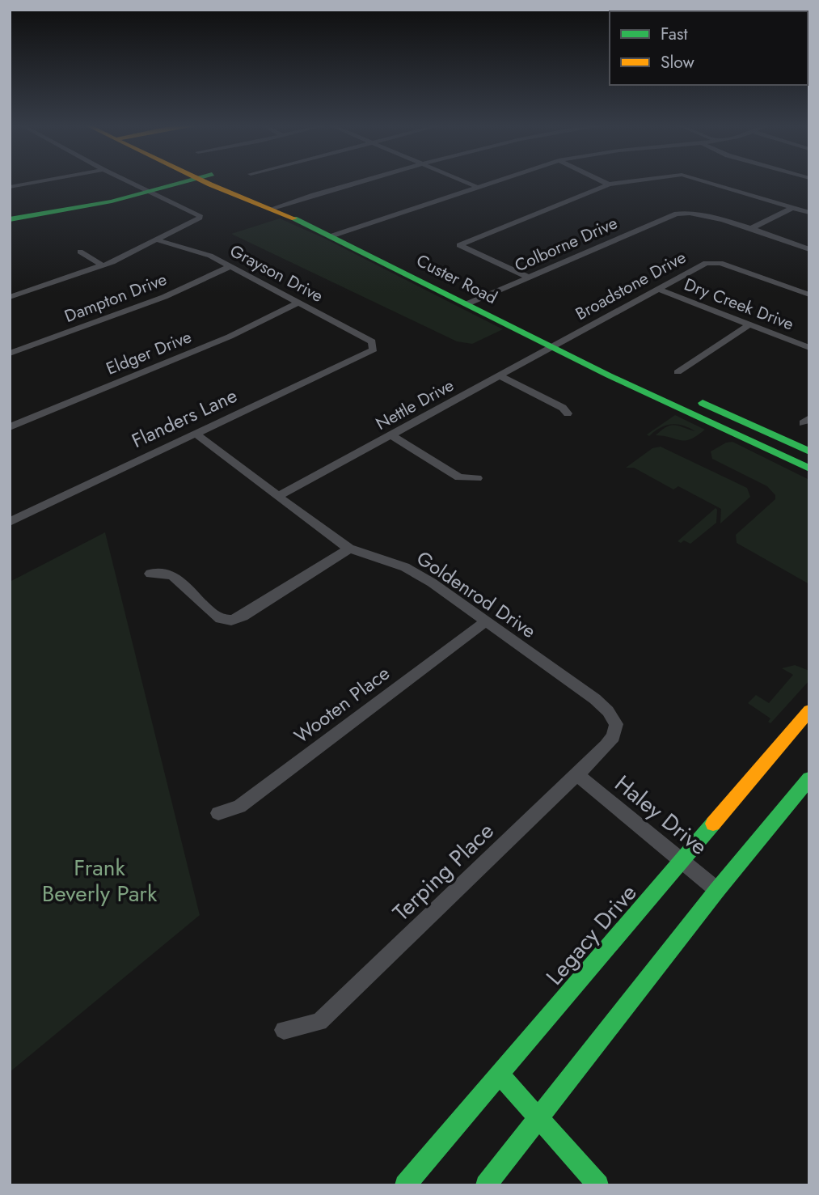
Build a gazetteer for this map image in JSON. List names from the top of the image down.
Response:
{
  "streets": {
    "main road": ["Custer Road", "Legacy Drive"],
    "street": [
      "Colborne Drive",
      "Grayson Drive",
      "Broadstone Drive",
      "Dampton Drive",
      "Dry Creek Drive",
      "Eldger Drive",
      "Nettle Drive",
      "Flanders Lane",
      "Goldenrod Drive",
      "Wooten Place",
      "Haley Drive",
      "Terping Place"
    ]
  },
  "crossings": [
    ["Colborne Drive", "Custer Road"],
    ["Grayson Drive", "Dampton Drive"],
    ["Grayson Drive", "Eldger Drive"],
    ["Grayson Drive", "Flanders Lane"],
    ["Custer Road", "Broadstone Drive"],
    ["Custer Road", "Nettle Drive"],
    ["Broadstone Drive", "Dry Creek Drive"],
    ["Broadstone Drive", "Nettle Drive"],
    ["Nettle Drive", "Goldenrod Drive"],
    ["Flanders Lane", "Goldenrod Drive"],
    ["Goldenrod Drive", "Wooten Place"],
    ["Goldenrod Drive", "Terping Place"],
    ["Haley Drive", "Terping Place"],
    ["Haley Drive", "Legacy Drive"]
  ],
  "parks": ["Frank Beverly Park"],
  "legend": ["Fast", "Slow"]
}
